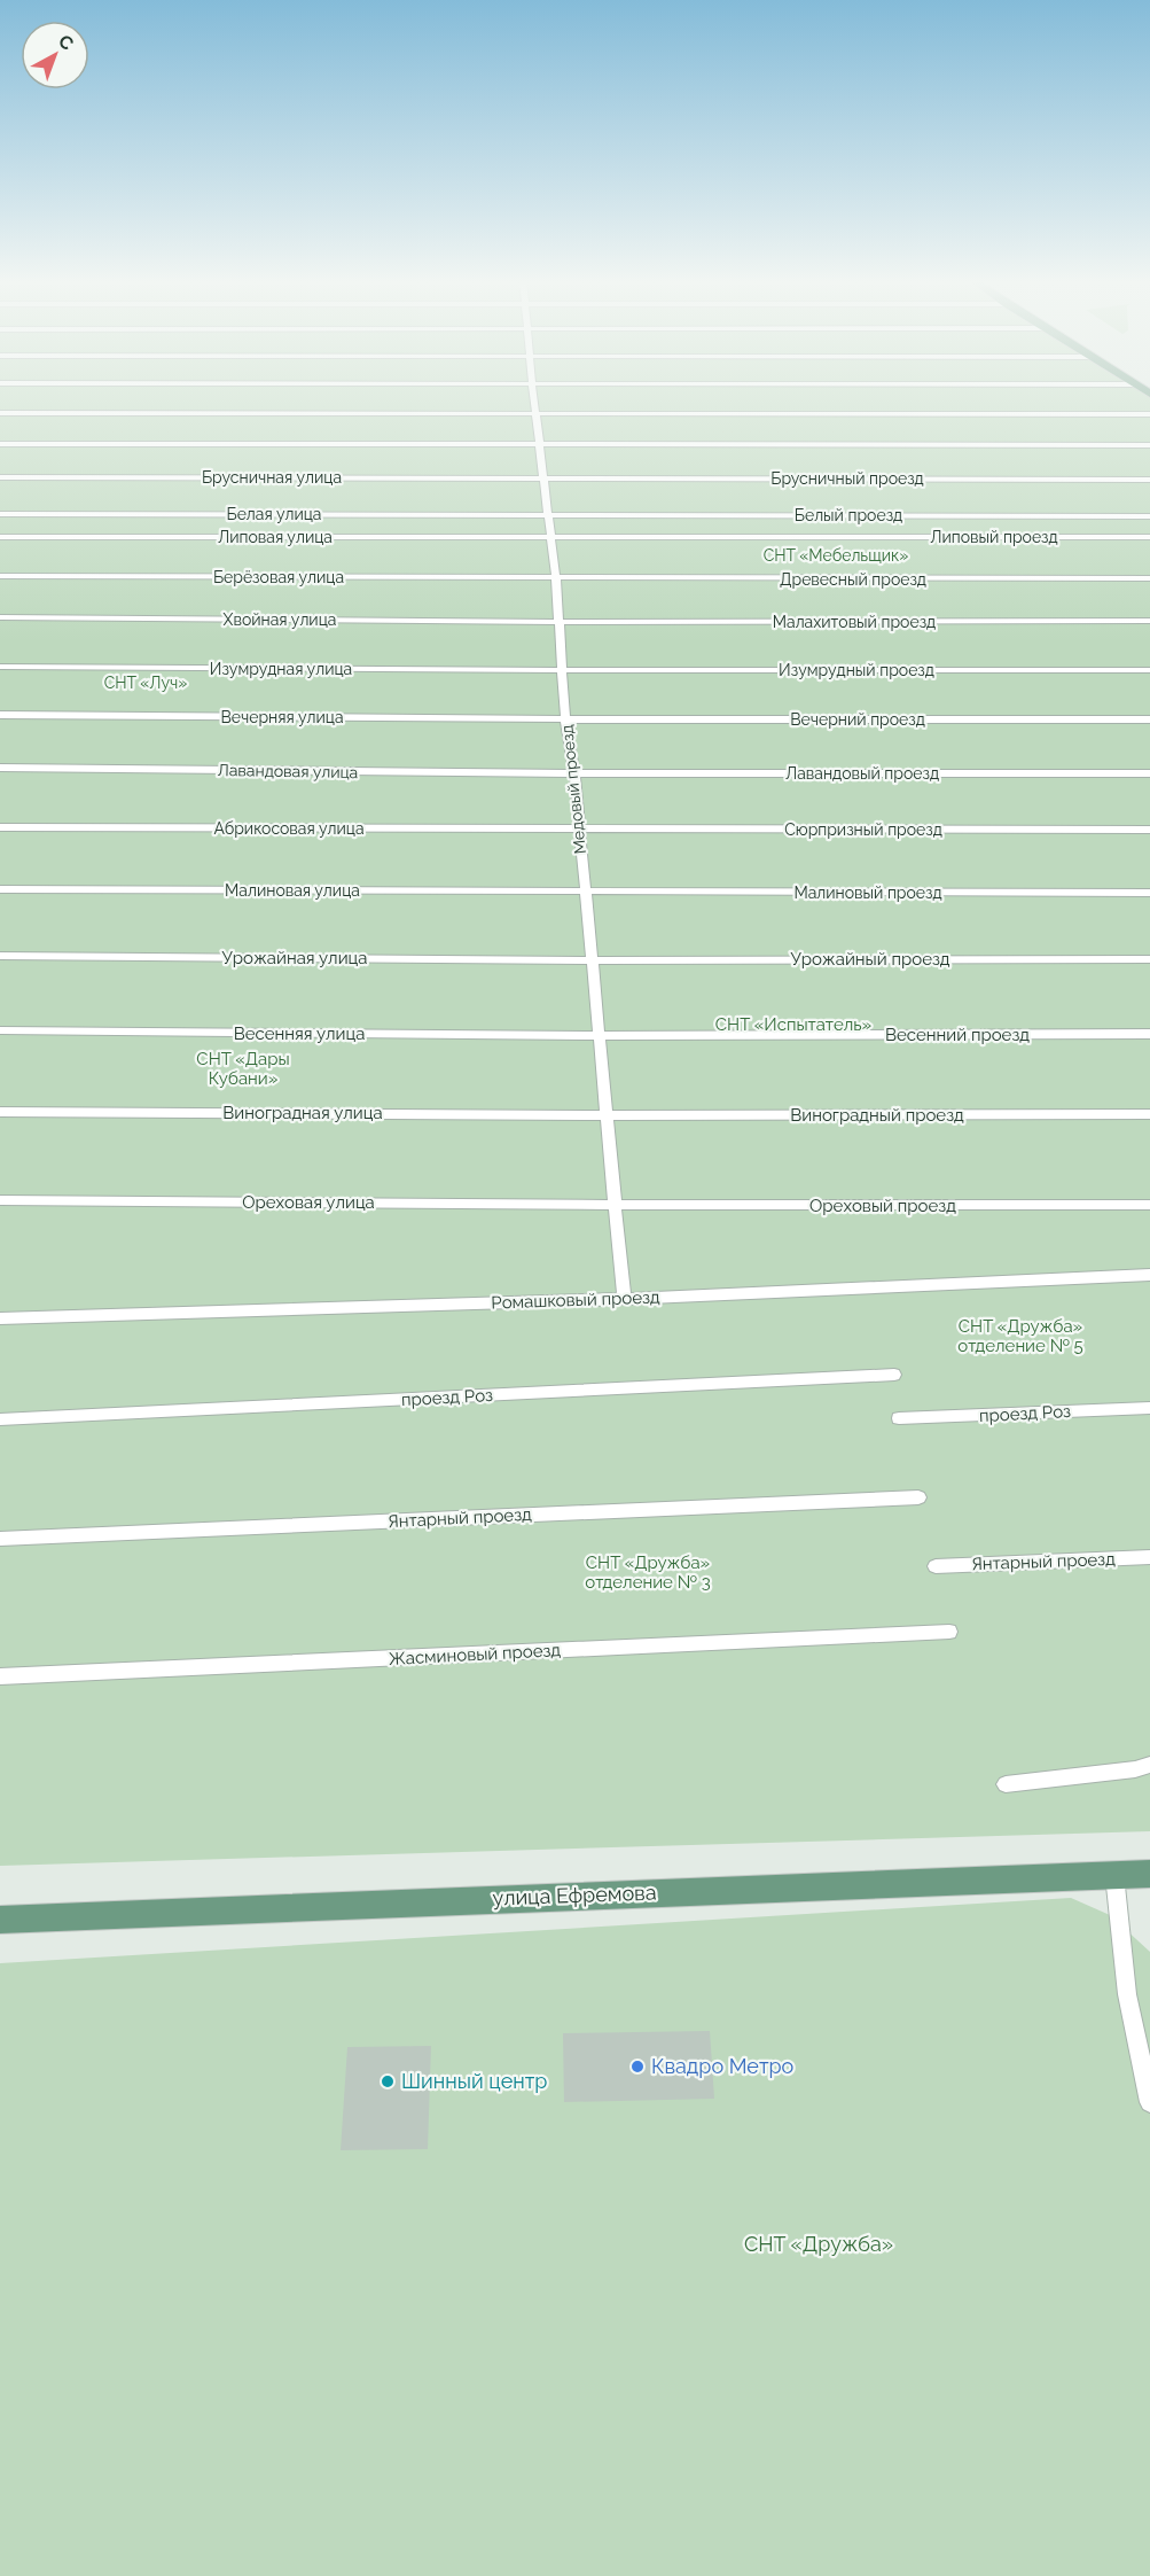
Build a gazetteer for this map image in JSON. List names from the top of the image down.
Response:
{
  "streets": {
    "main road": ["улица Ефремова"],
    "street": [
      "Брусничная улица",
      "Брусничный проезд",
      "Белая улица",
      "Белый проезд",
      "Липовая улица",
      "Липовый проезд",
      "Берёзовая улица",
      "Древесный проезд",
      "Хвойная улица",
      "Малахитовый проезд",
      "Изумрудная улица",
      "Изумрудный проезд",
      "Вечерняя улица",
      "Вечерний проезд",
      "Лавандовая улица",
      "Лавандовый проезд",
      "Медовый проезд",
      "Абрикосовая улица",
      "Сюрпризный проезд",
      "Малиновая улица",
      "Малиновый проезд",
      "Урожайная улица",
      "Урожайный проезд",
      "Весенняя улица",
      "Весенний проезд",
      "Виноградная улица",
      "Виноградный проезд",
      "Ореховая улица",
      "Ореховый проезд",
      "Ромашковый проезд",
      "проезд Роз",
      "Янтарный проезд",
      "Жасминовый проезд"
    ]
  },
  "crossings": [
    ["Брусничная улица", "Брусничный проезд"],
    ["Брусничная улица", "Медовый проезд"],
    ["Брусничный проезд", "Медовый проезд"],
    ["Белая улица", "Белый проезд"],
    ["Белая улица", "Медовый проезд"],
    ["Белый проезд", "Медовый проезд"],
    ["Липовая улица", "Липовый проезд"],
    ["Липовая улица", "Медовый проезд"],
    ["Липовый проезд", "Медовый проезд"],
    ["Берёзовая улица", "Древесный проезд"],
    ["Берёзовая улица", "Медовый проезд"],
    ["Древесный проезд", "Медовый проезд"],
    ["Хвойная улица", "Малахитовый проезд"],
    ["Хвойная улица", "Медовый проезд"],
    ["Малахитовый проезд", "Медовый проезд"],
    ["Изумрудная улица", "Изумрудный проезд"],
    ["Изумрудная улица", "Медовый проезд"],
    ["Изумрудный проезд", "Медовый проезд"],
    ["Вечерняя улица", "Вечерний проезд"],
    ["Вечерняя улица", "Медовый проезд"],
    ["Вечерний проезд", "Медовый проезд"],
    ["Лавандовая улица", "Лавандовый проезд"],
    ["Лавандовая улица", "Медовый проезд"],
    ["Лавандовый проезд", "Медовый проезд"],
    ["Медовый проезд", "Абрикосовая улица"],
    ["Медовый проезд", "Сюрпризный проезд"],
    ["Медовый проезд", "Малиновая улица"],
    ["Медовый проезд", "Малиновый проезд"],
    ["Медовый проезд", "Урожайная улица"],
    ["Медовый проезд", "Урожайный проезд"],
    ["Медовый проезд", "Весенняя улица"],
    ["Медовый проезд", "Весенний проезд"],
    ["Медовый проезд", "Виноградная улица"],
    ["Медовый проезд", "Виноградный проезд"],
    ["Медовый проезд", "Ореховая улица"],
    ["Медовый проезд", "Ореховый проезд"],
    ["Медовый проезд", "Ромашковый проезд"],
    ["Абрикосовая улица", "Сюрпризный проезд"],
    ["Малиновая улица", "Малиновый проезд"],
    ["Урожайная улица", "Урожайный проезд"],
    ["Весенняя улица", "Весенний проезд"],
    ["Виноградная улица", "Виноградный проезд"],
    ["Ореховая улица", "Ореховый проезд"]
  ],
  "parks": [
    "СНТ «Мебельщик»",
    "СНТ «Луч»",
    "СНТ «Испытатель»",
    "СНТ «Дары Кубани»",
    "СНТ «Дружба» отделение № 5",
    "СНТ «Дружба» отделение № 3",
    "СНТ «Дружба»"
  ],
  "places": ["Квадро Метро", "Шинный центр"],
  "north": "top right"
}
